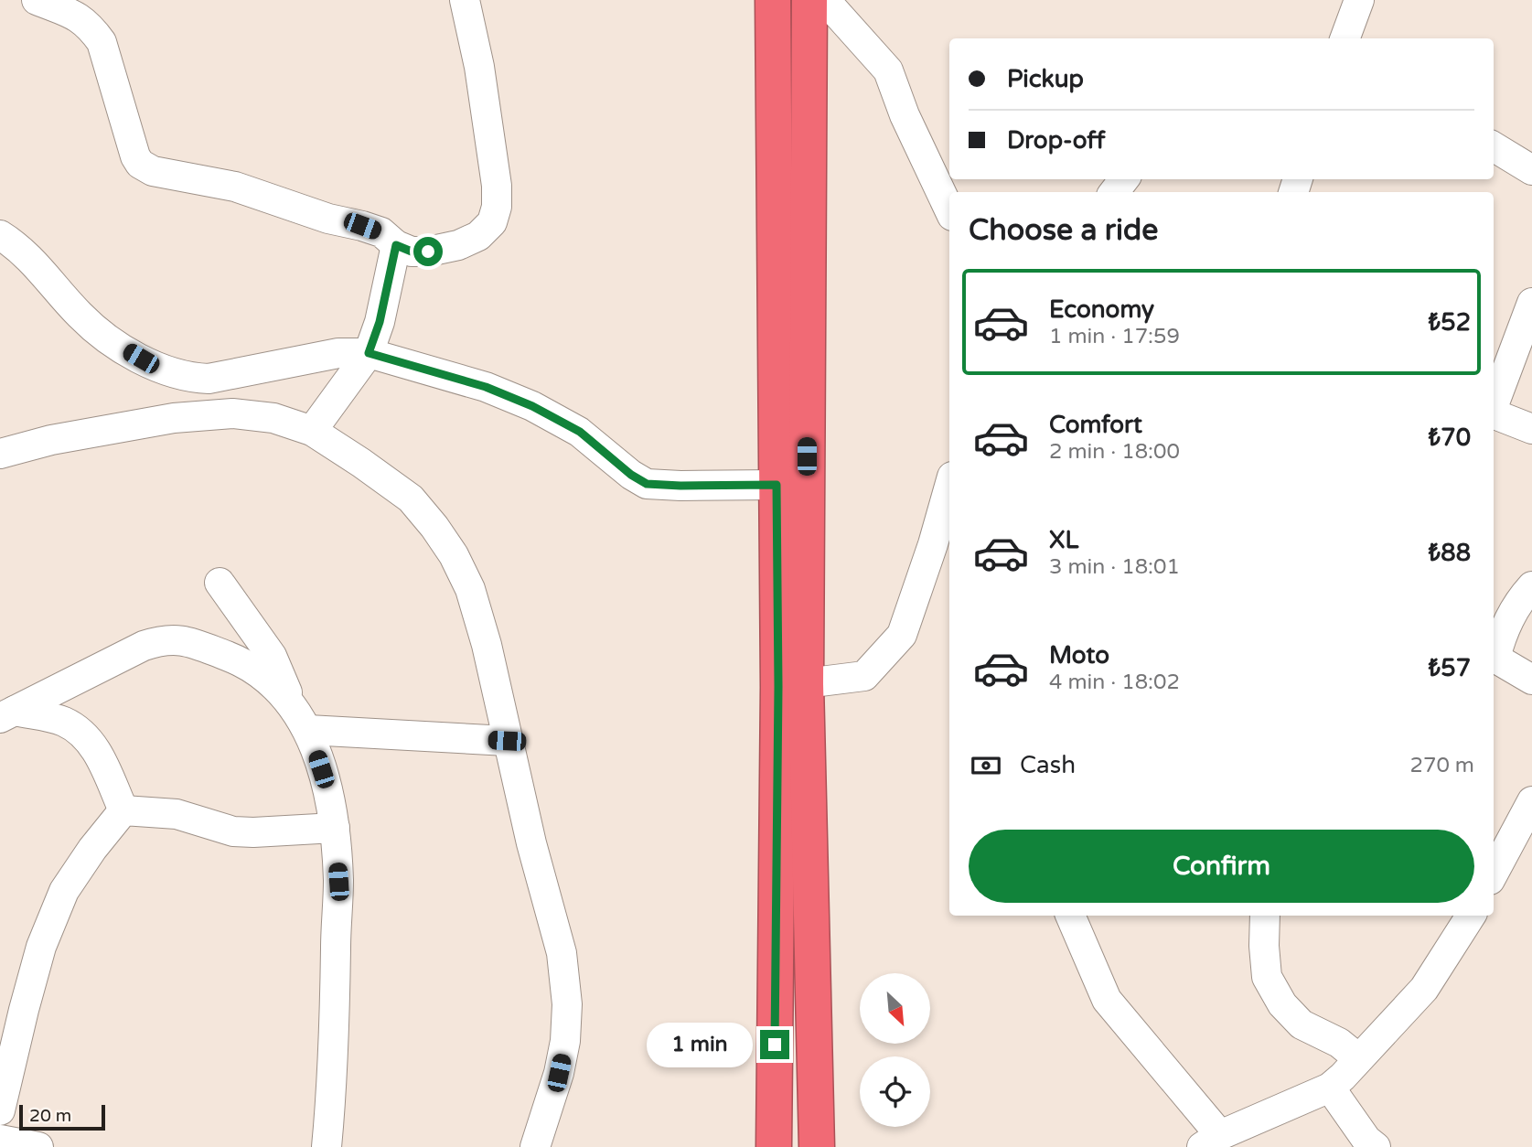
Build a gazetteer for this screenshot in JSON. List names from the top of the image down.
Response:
{
  "scale_bar": "20 m",
  "north": "bottom right",
  "page": {
    "banner": ["Pickup", "Drop-off"],
    "heading": "Choose a ride",
    "list": [
      {
        "name": "Economy",
        "note": "1 min · 17:59",
        "value": "₺52"
      },
      {
        "name": "Comfort",
        "note": "2 min · 18:00",
        "value": "₺70"
      },
      {
        "name": "XL",
        "note": "3 min · 18:01",
        "value": "₺88"
      },
      {
        "name": "Moto",
        "note": "4 min · 18:02",
        "value": "₺57"
      }
    ],
    "pay": ["Cash", "270 m"],
    "buttons": "Confirm",
    "bubble": "1 min",
    "scale": "20 m"
  }
}
